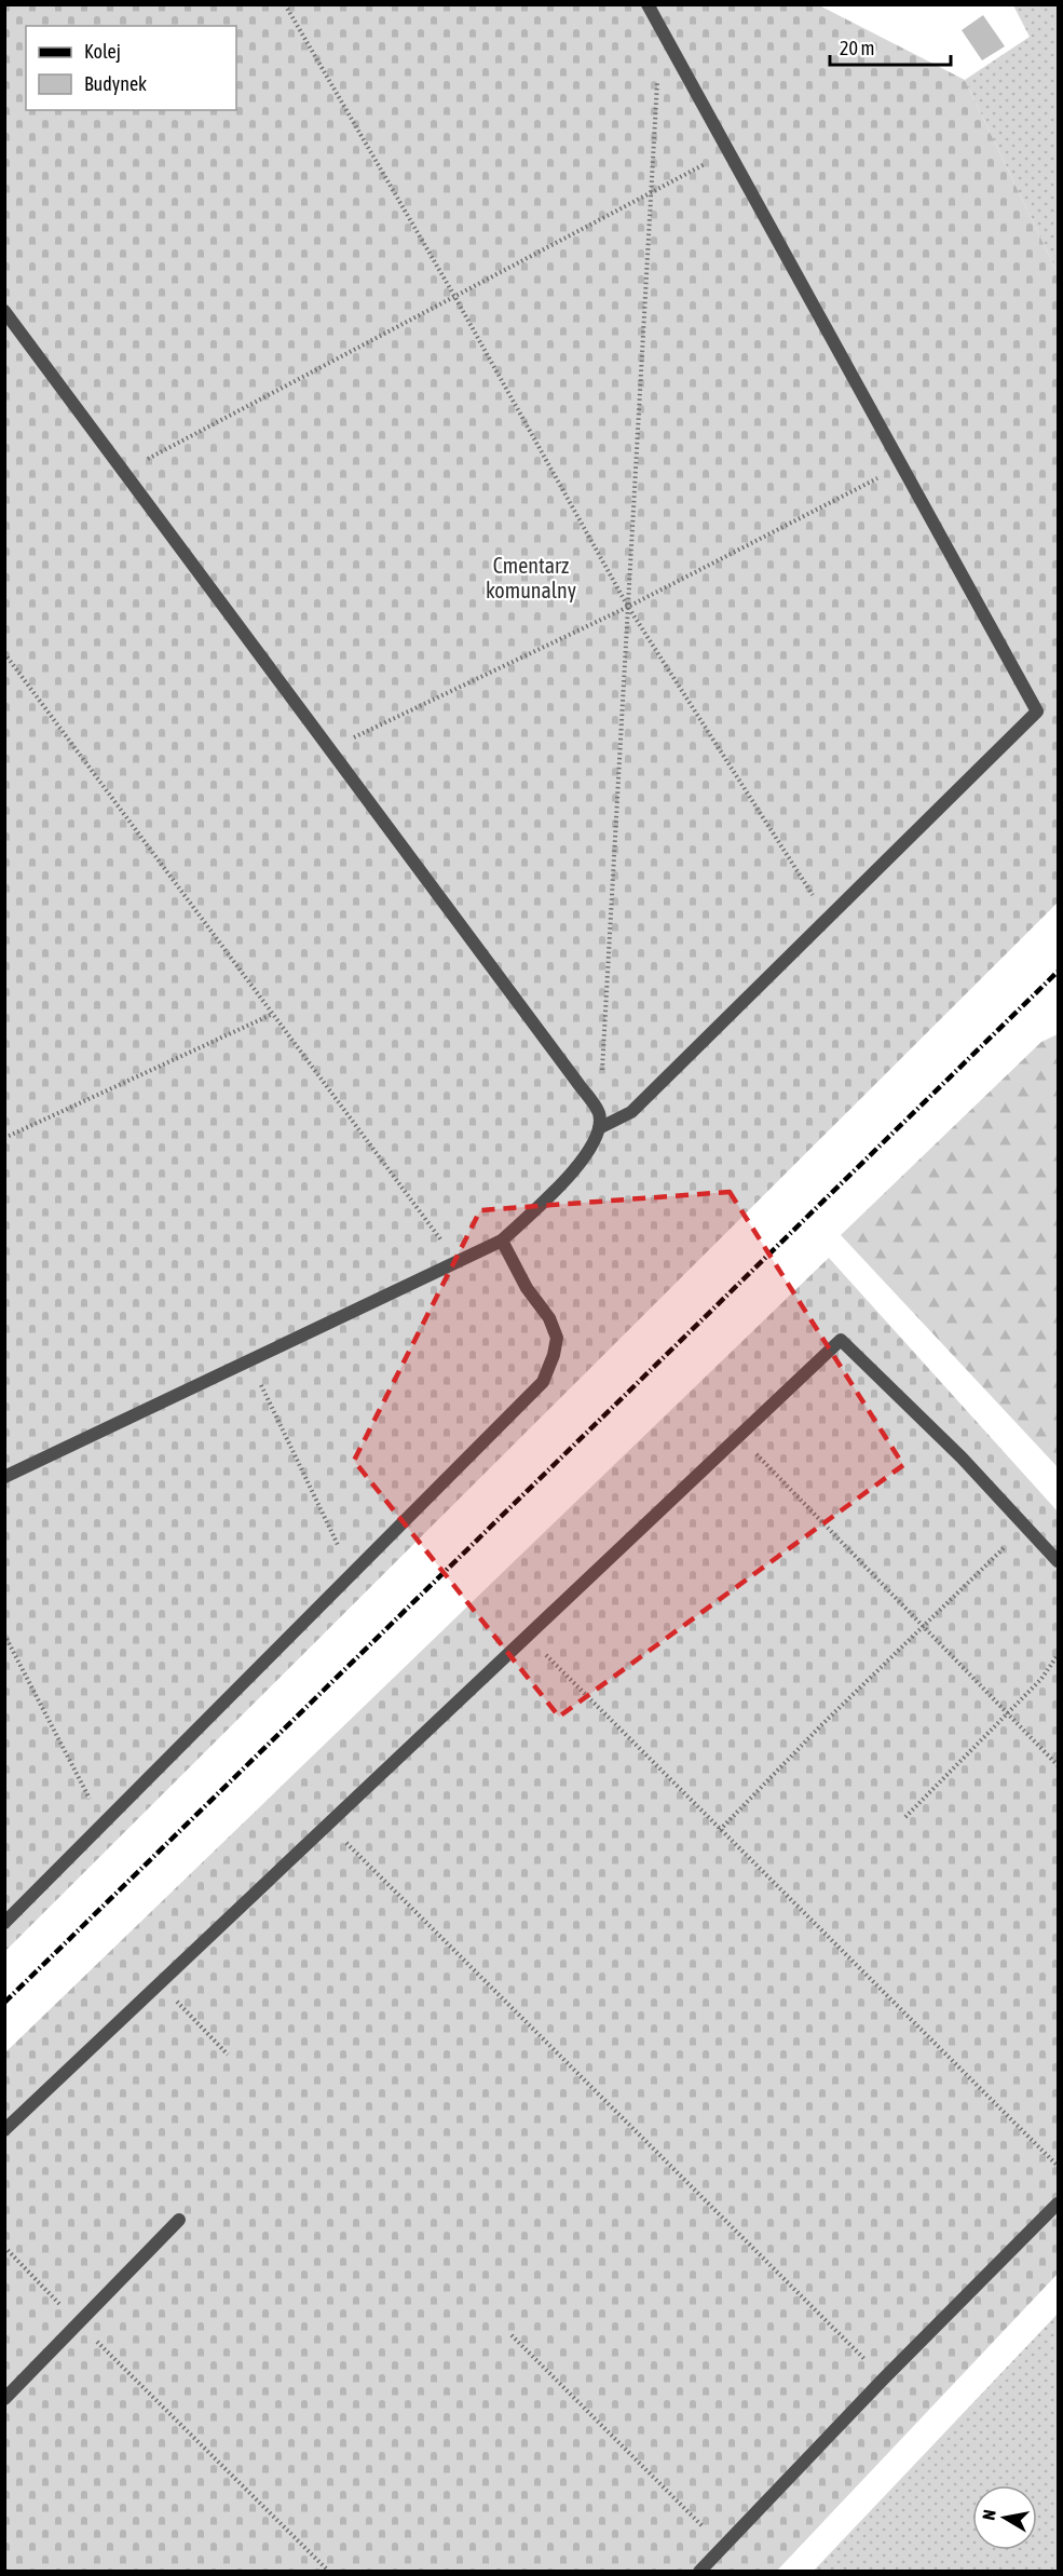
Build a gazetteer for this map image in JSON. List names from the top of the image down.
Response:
{
  "parks": ["Cmentarz komunalny"],
  "legend": ["Kolej", "Budynek"],
  "scale_bar": "20 m",
  "north": "left"
}
